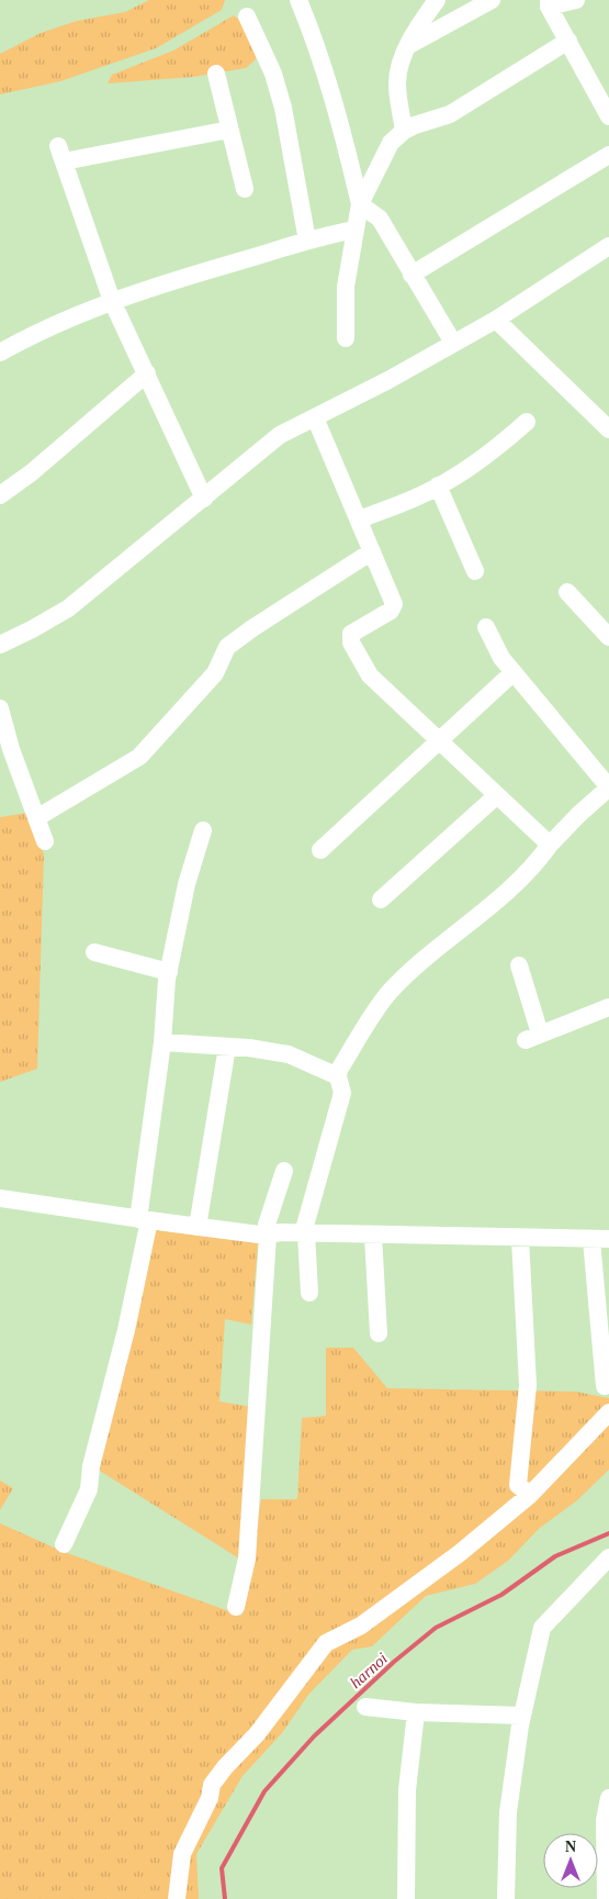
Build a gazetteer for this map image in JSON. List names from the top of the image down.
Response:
{
  "water": ["harnoi"],
  "north": "top"
}
